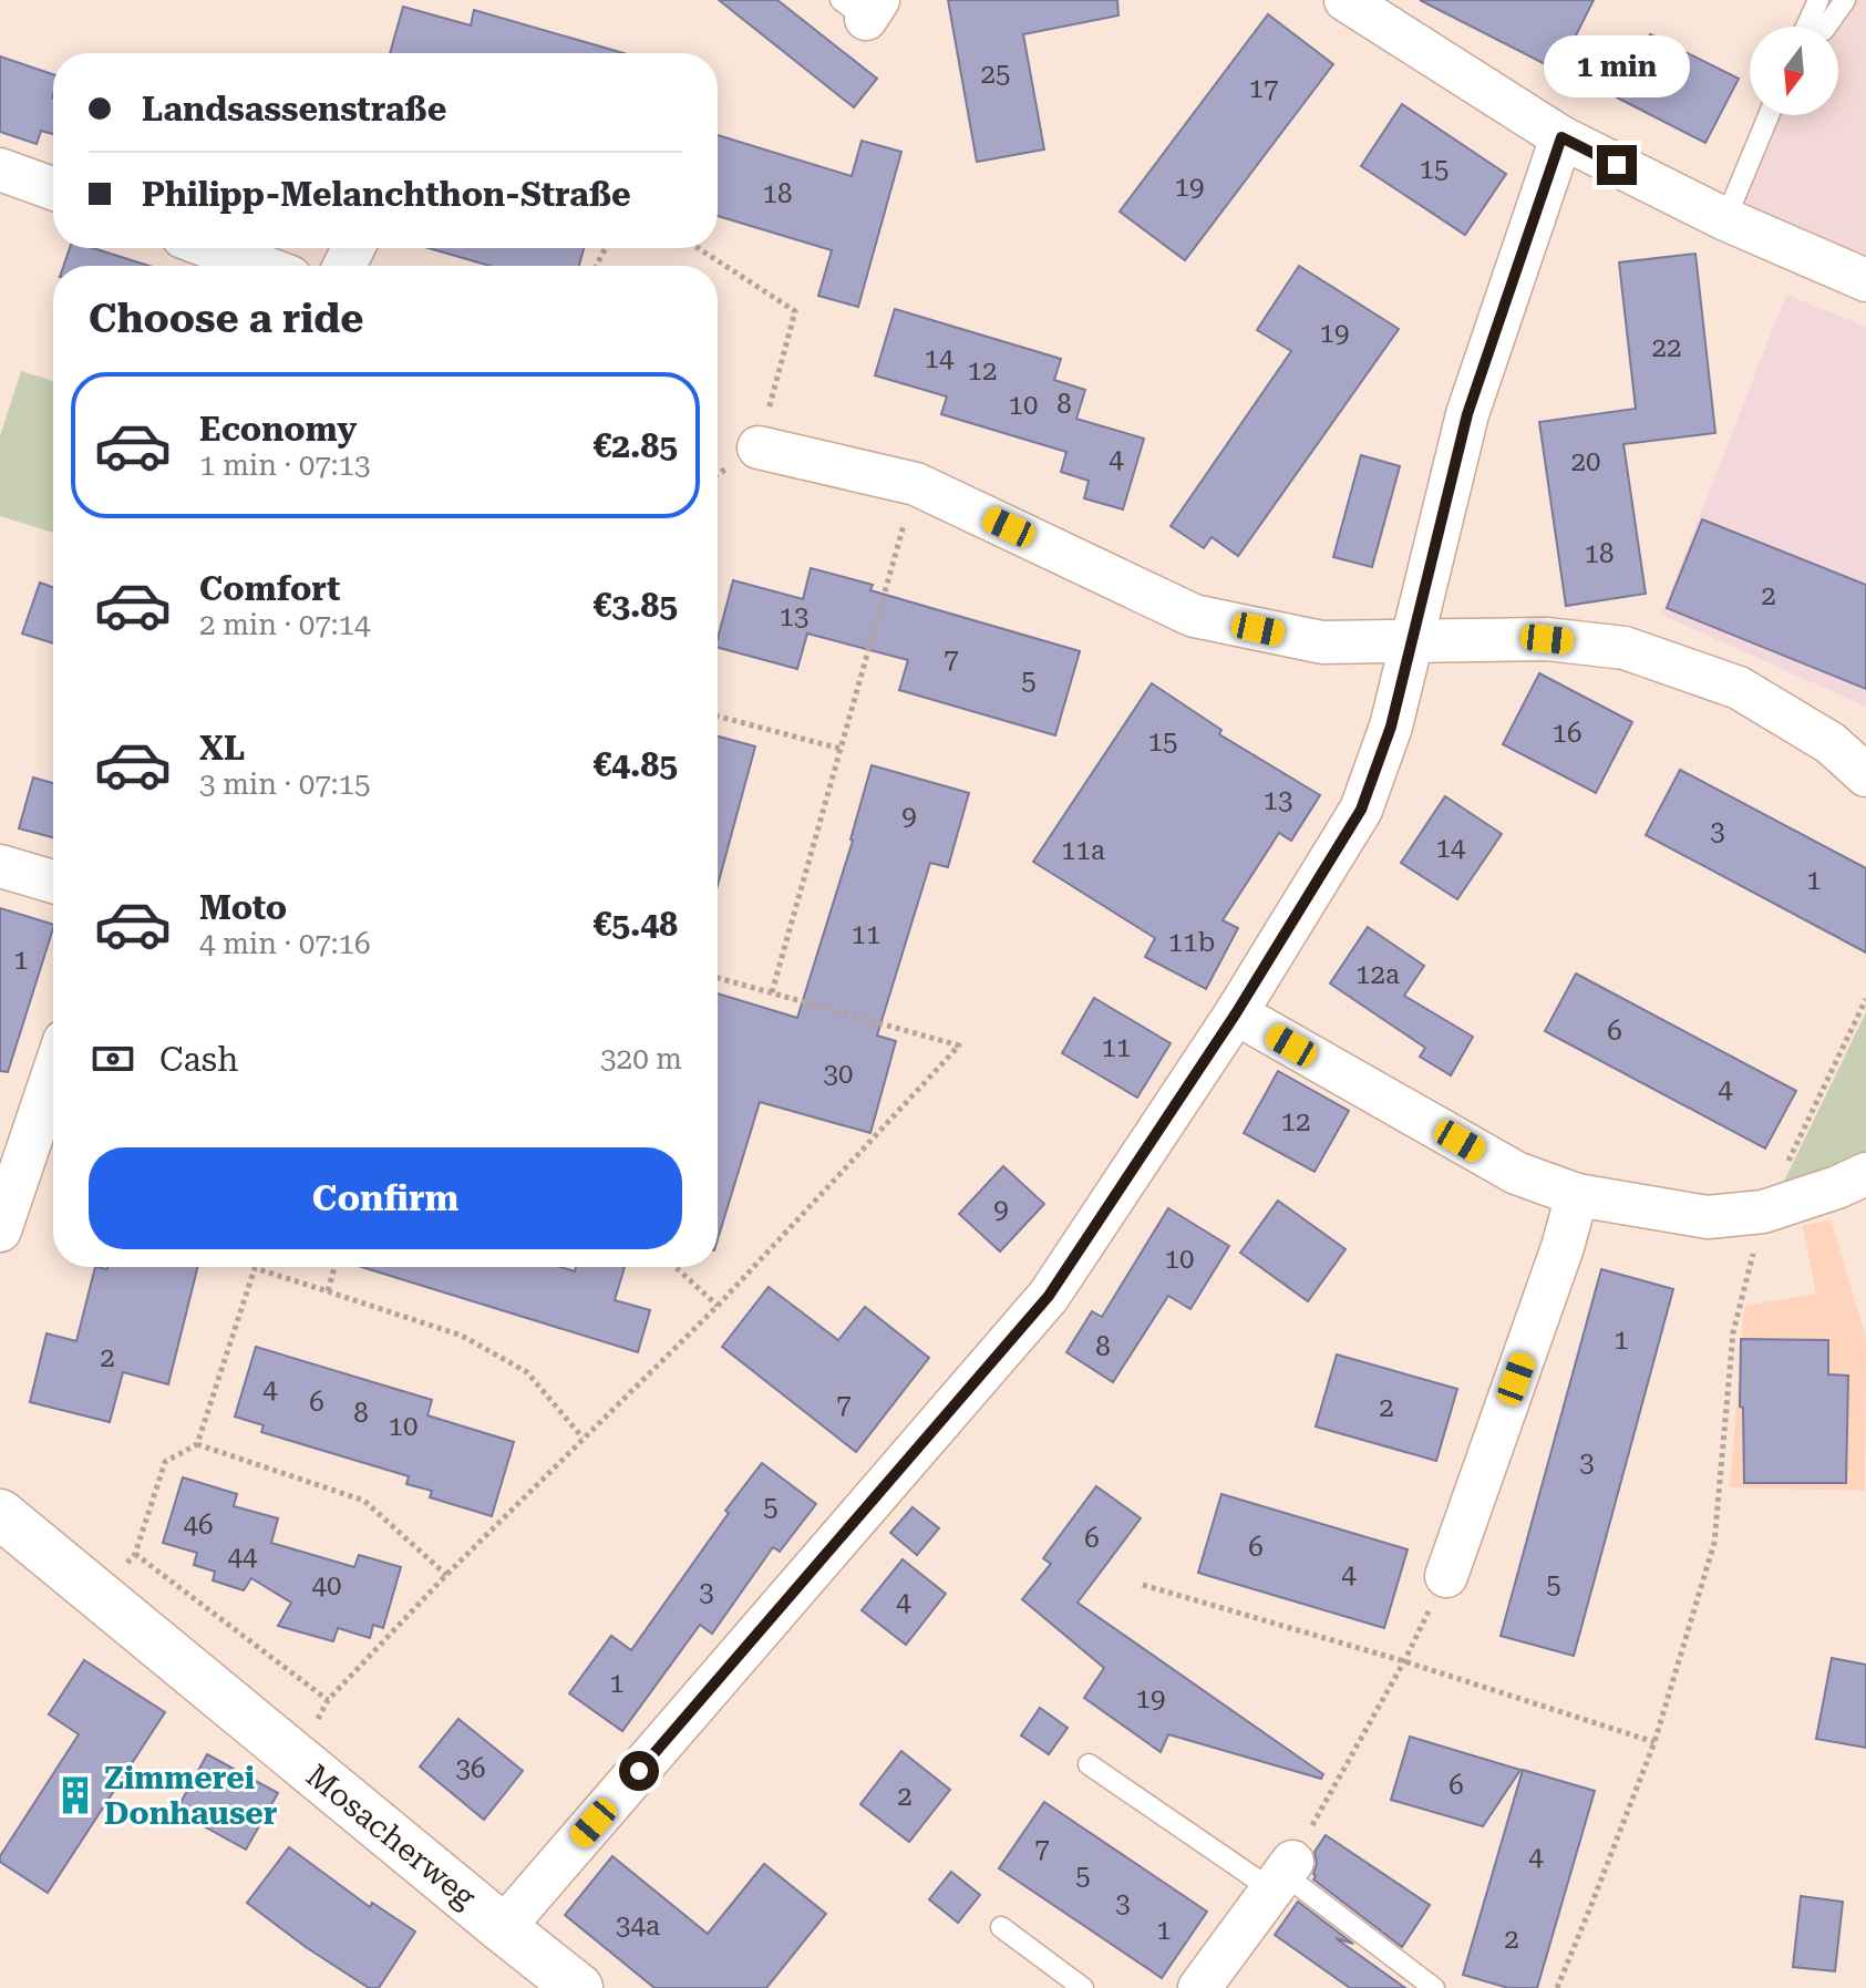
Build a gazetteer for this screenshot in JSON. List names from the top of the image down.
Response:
{
  "streets": {
    "street": ["Mosacherweg"]
  },
  "places": {
    "building": ["Zimmerei Donhauser"]
  },
  "house_numbers": [
    "25",
    "17",
    "15",
    "19",
    "18",
    "19",
    "22",
    "14",
    "12",
    "8",
    "10",
    "4",
    "20",
    "18",
    "2",
    "13",
    "7",
    "5",
    "16",
    "15",
    "13",
    "9",
    "3",
    "14",
    "11a",
    "1",
    "11",
    "11b",
    "1",
    "12a",
    "6",
    "11",
    "30",
    "4",
    "12",
    "9",
    "10",
    "1",
    "8",
    "2",
    "4",
    "6",
    "7",
    "2",
    "8",
    "10",
    "3",
    "5",
    "46",
    "6",
    "6",
    "44",
    "4",
    "5",
    "40",
    "3",
    "4",
    "1",
    "19",
    "36",
    "6",
    "2",
    "7",
    "4",
    "5",
    "3",
    "34a",
    "1",
    "2"
  ],
  "north": "bottom",
  "page": {
    "bubble": "1 min",
    "banner": ["Landsassenstraße", "Philipp-Melanchthon-Straße"],
    "heading": "Choose a ride",
    "list": [
      {
        "name": "Economy",
        "note": "1 min · 07:13",
        "value": "€2.85"
      },
      {
        "name": "Comfort",
        "note": "2 min · 07:14",
        "value": "€3.85"
      },
      {
        "name": "XL",
        "note": "3 min · 07:15",
        "value": "€4.85"
      },
      {
        "name": "Moto",
        "note": "4 min · 07:16",
        "value": "€5.48"
      }
    ],
    "pay": ["Cash", "320 m"],
    "buttons": "Confirm"
  }
}
